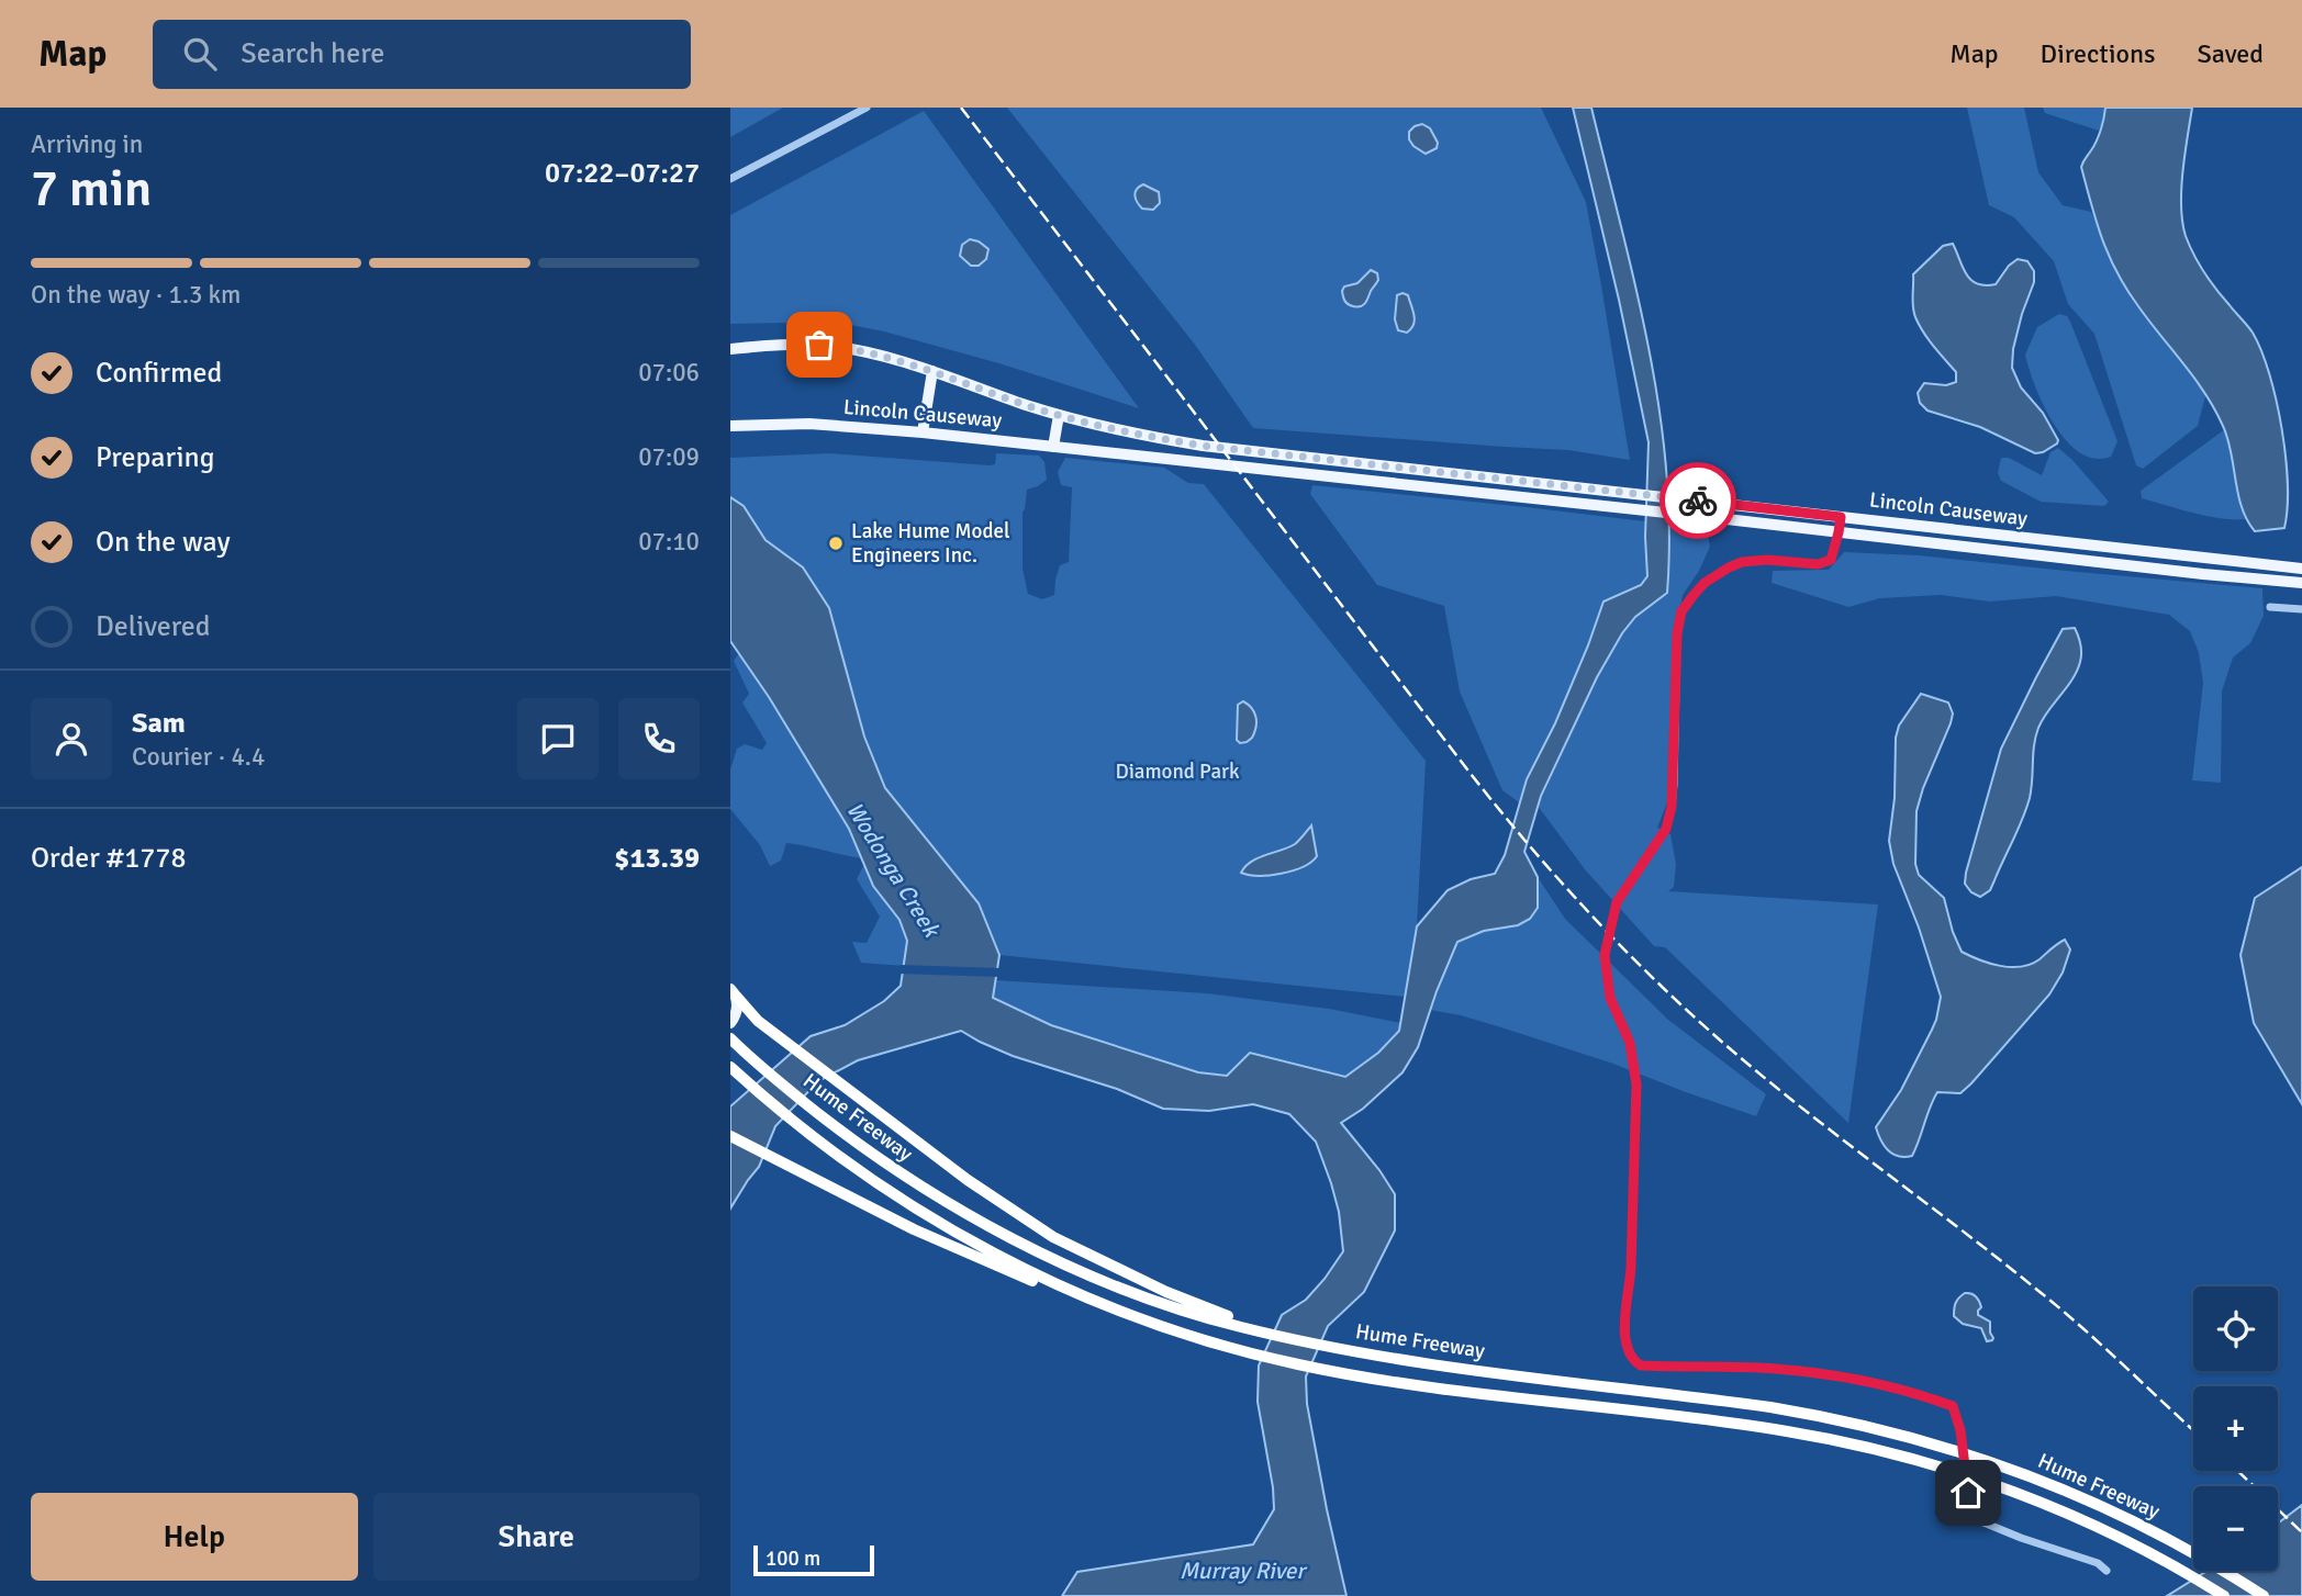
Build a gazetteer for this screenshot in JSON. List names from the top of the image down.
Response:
{
  "streets": {
    "highway": ["Hume Freeway"],
    "main road": ["Lincoln Causeway"]
  },
  "water": ["Wodonga Creek", "Murray River"],
  "parks": ["Diamond Park"],
  "places": ["Lake Hume Model Engineers Inc."],
  "scale_bar": "100 m",
  "page": {
    "header": "Map",
    "search": "Search here",
    "nav": ["Map", "Directions", "Saved"],
    "heading": ["7 min", "Arriving in", "07:22–07:27"],
    "panel": [
      "Sam",
      "Courier · 4.4",
      "Order #1778",
      "$13.39"
    ],
    "bar": "On the way · 1.3 km",
    "list": [
      ["Confirmed", "07:06"],
      ["Preparing", "07:09"],
      ["On the way", "07:10"],
      "Delivered"
    ],
    "map_buttons": ["+", "−"],
    "buttons": ["Help", "Share"],
    "scale": "100 m"
  }
}
